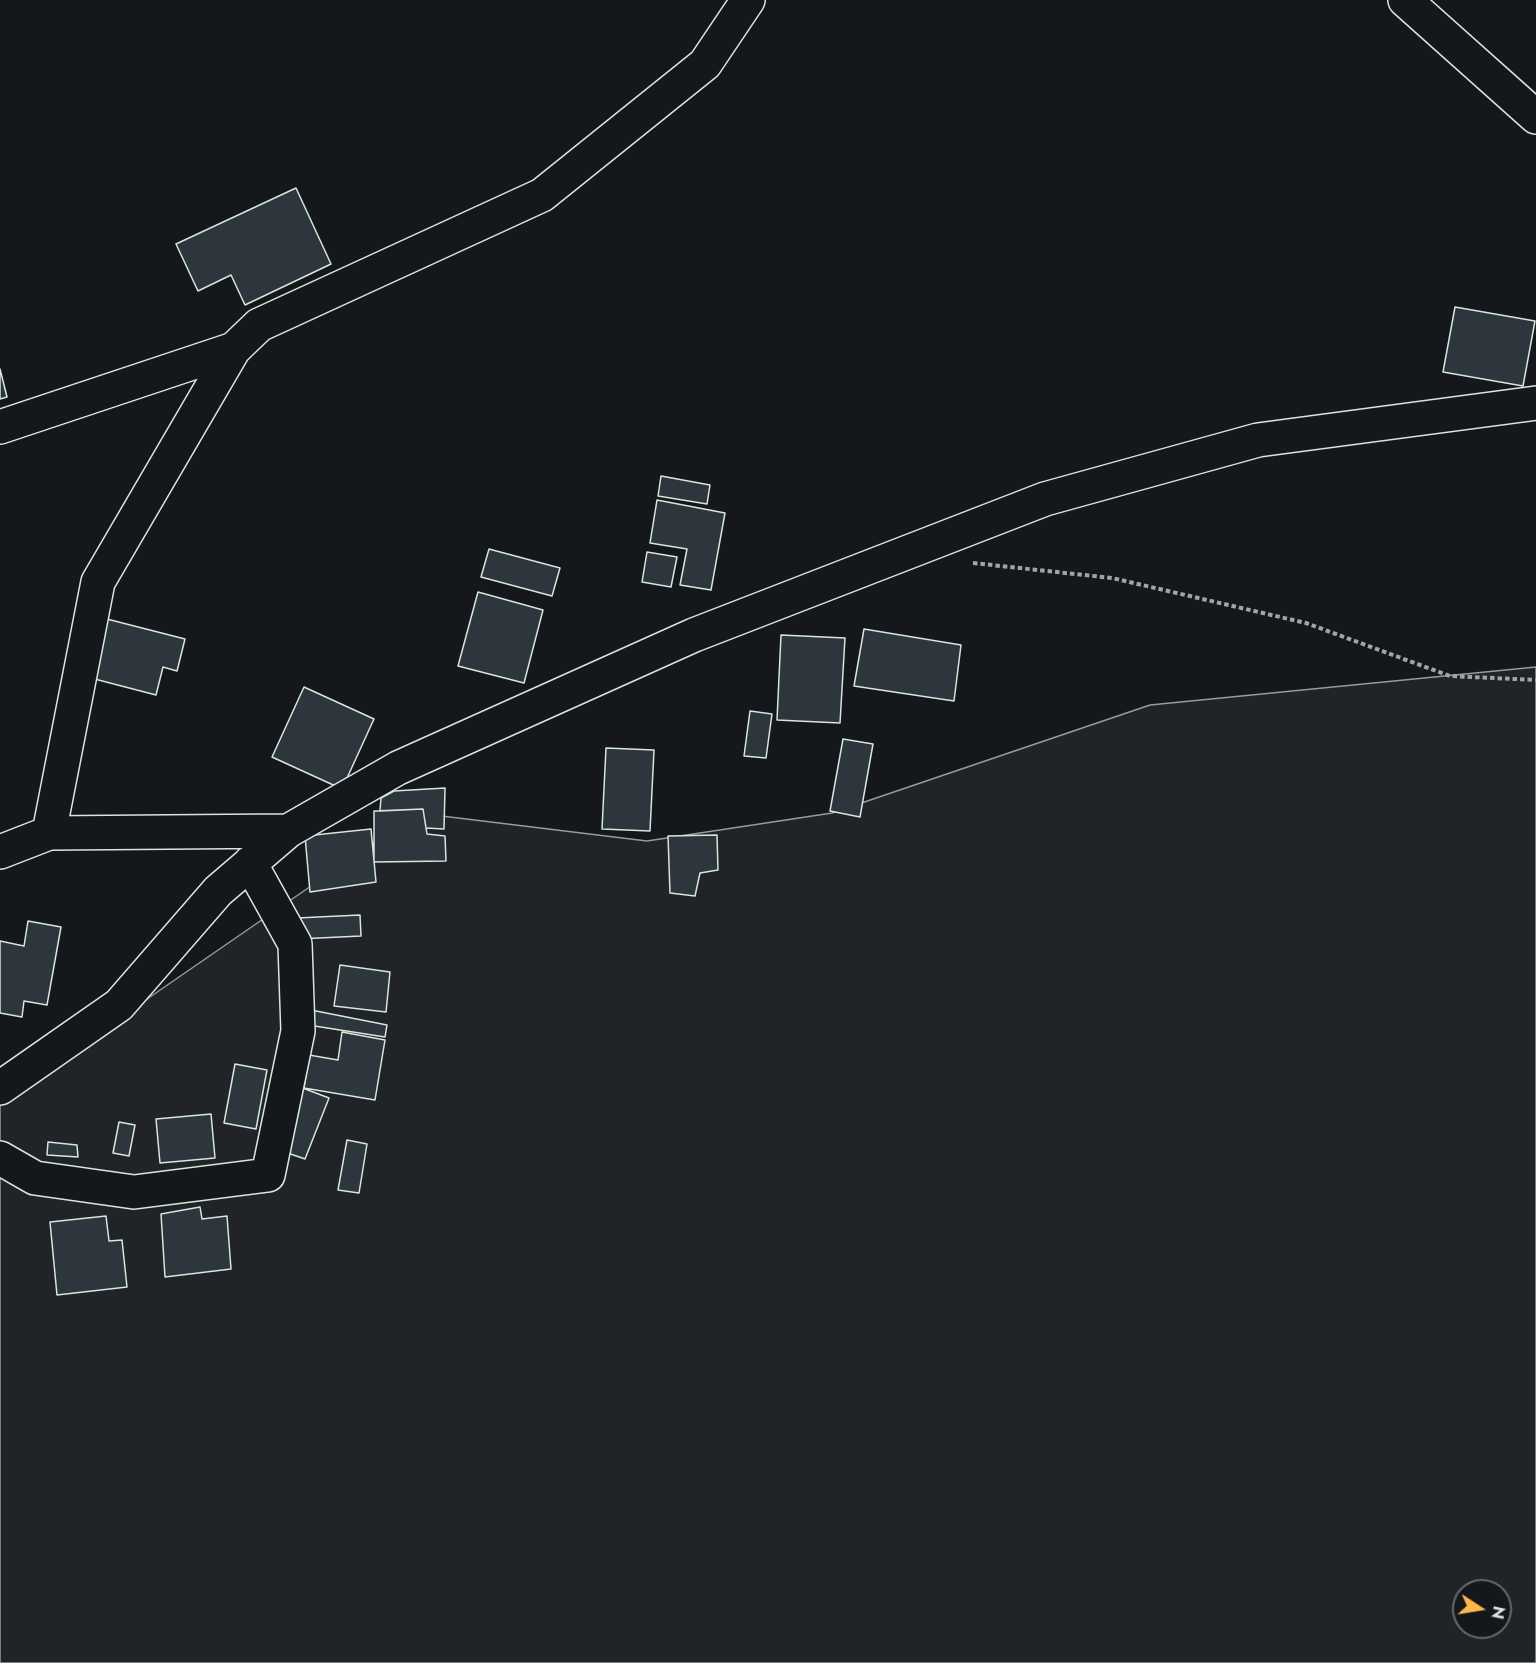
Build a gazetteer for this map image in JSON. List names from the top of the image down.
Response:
{
  "north": "right"
}
